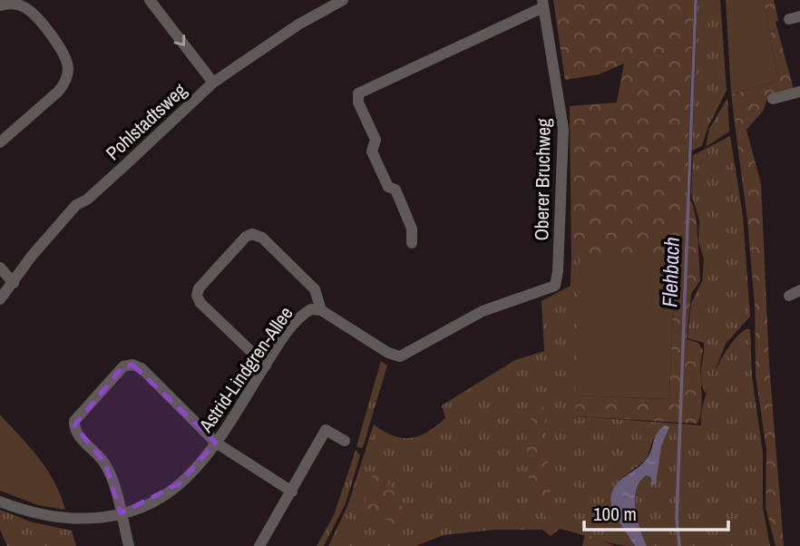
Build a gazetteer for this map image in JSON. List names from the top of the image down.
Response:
{
  "streets": {
    "street": ["Pohlstadtsweg", "Oberer Bruchweg", "Astrid-Lindgren-Allee"]
  },
  "crossings": [
    ["Oberer Bruchweg", "Astrid-Lindgren-Allee"]
  ],
  "water": ["Flehbach"],
  "scale_bar": "100 m"
}
